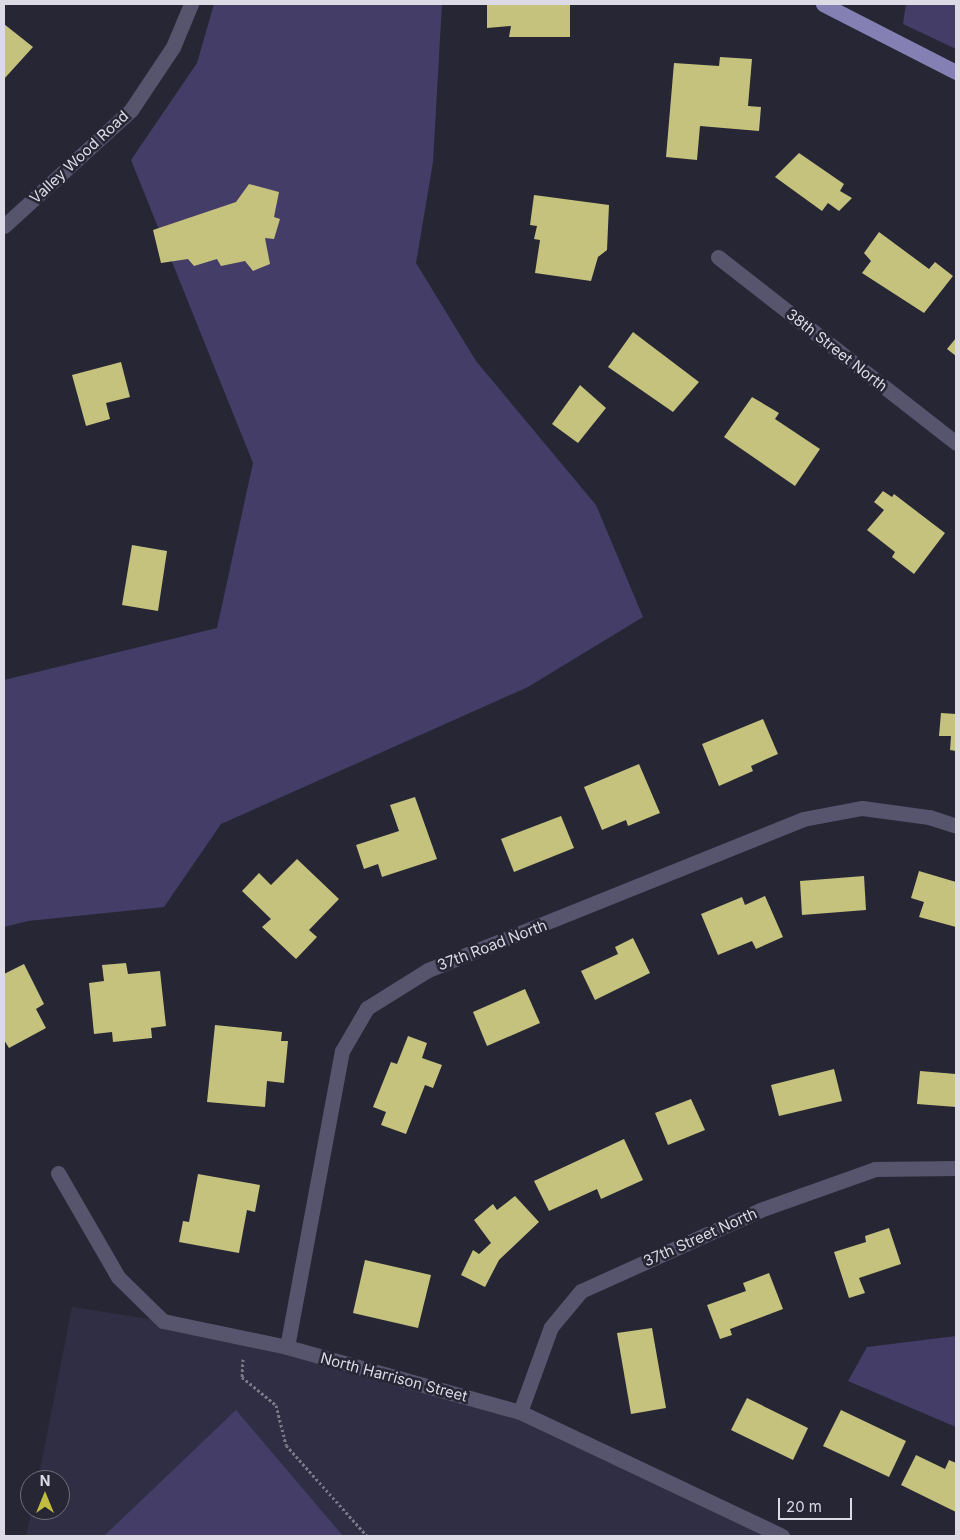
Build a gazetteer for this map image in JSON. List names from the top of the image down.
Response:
{
  "streets": {
    "street": [
      "Valley Wood Road",
      "38th Street North",
      "37th Road North",
      "37th Street North",
      "North Harrison Street"
    ]
  },
  "crossings": [
    ["37th Road North", "North Harrison Street"],
    ["37th Street North", "North Harrison Street"]
  ],
  "scale_bar": "20 m",
  "north": "top"
}
